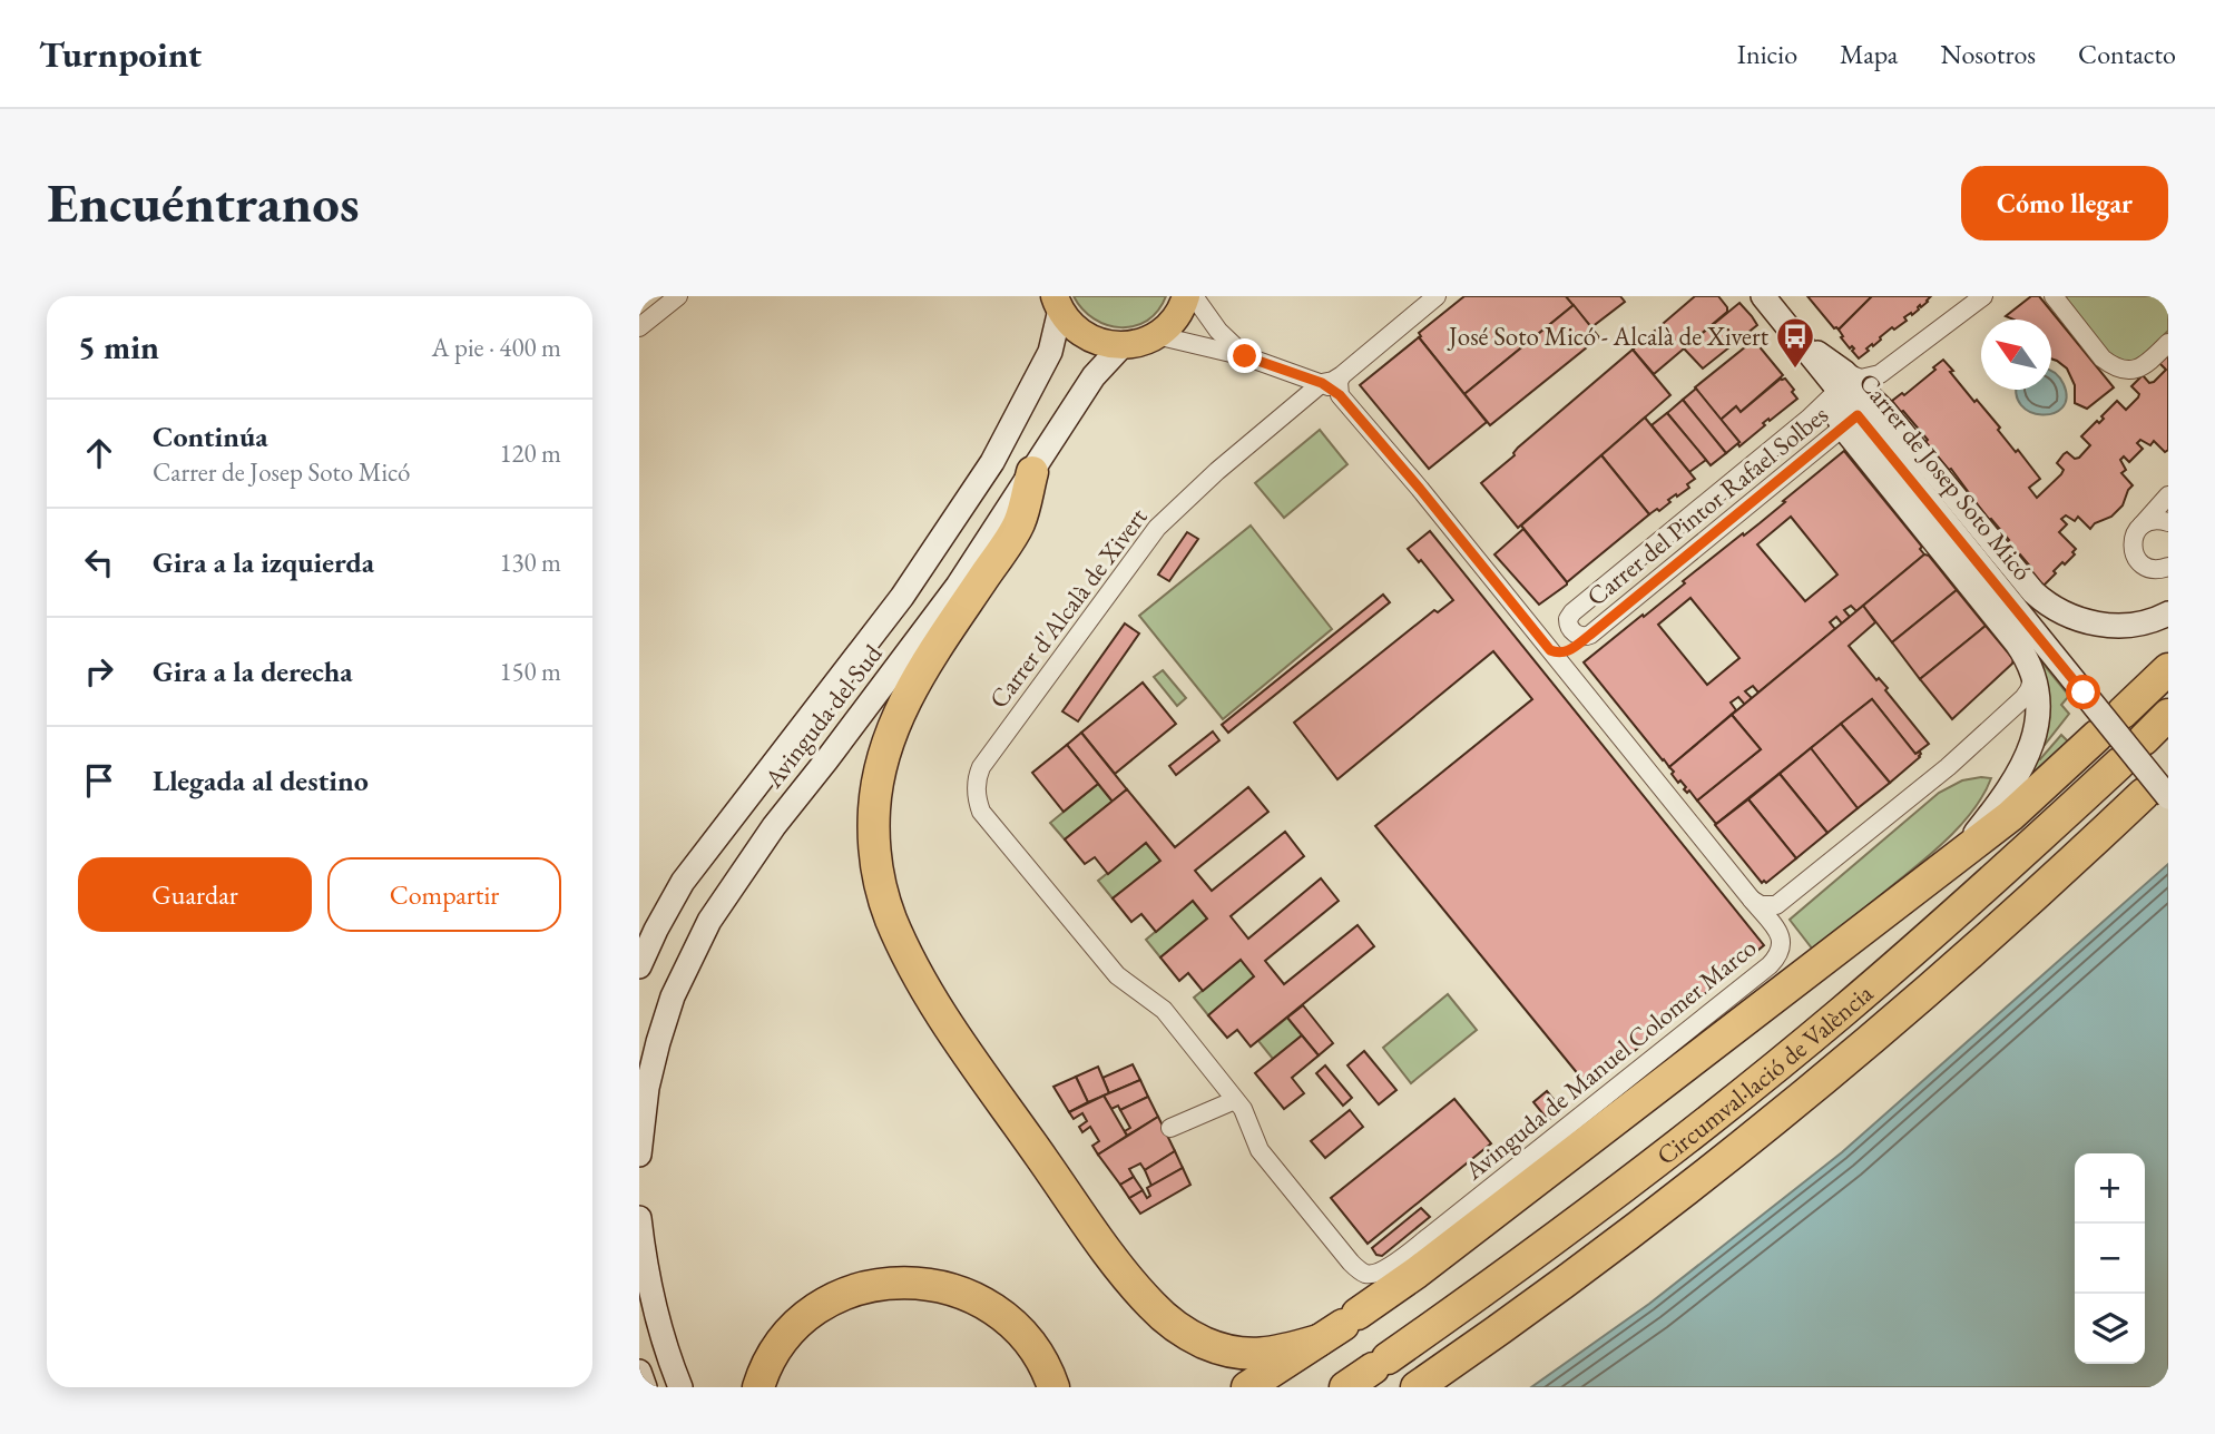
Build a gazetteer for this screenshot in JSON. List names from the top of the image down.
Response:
{
  "streets": {
    "highway": ["Circumval·lació de València"],
    "main road": ["Carrer de Josep Soto Micó", "Avinguda del Sud"],
    "street": ["Carrer del Pintor Rafael Solbes", "Carrer d'Alcalà de Xivert", "Avinguda de Manuel Colomer Marco"]
  },
  "crossings": [
    ["Carrer de Josep Soto Micó", "Carrer del Pintor Rafael Solbes"],
    ["Carrer de Josep Soto Micó", "Circumval·lació de València"],
    ["Carrer d'Alcalà de Xivert", "Avinguda de Manuel Colomer Marco"]
  ],
  "places": {
    "bus stop": ["José Soto Micó - Alcalà de Xivert"]
  },
  "north": "top left",
  "page": {
    "header": "Turnpoint",
    "nav": [
      "Inicio",
      "Mapa",
      "Nosotros",
      "Contacto"
    ],
    "buttons": [
      "Cómo llegar",
      ["Guardar", "Compartir"]
    ],
    "title": "Encuéntranos",
    "heading": ["5 min", "A pie · 400 m"],
    "list": [
      ["Continúa", "Carrer de Josep Soto Micó", "120 m"],
      ["Gira a la izquierda", "130 m"],
      ["Gira a la derecha", "150 m"],
      "Llegada al destino"
    ],
    "map_buttons": ["+", "−"]
  }
}
